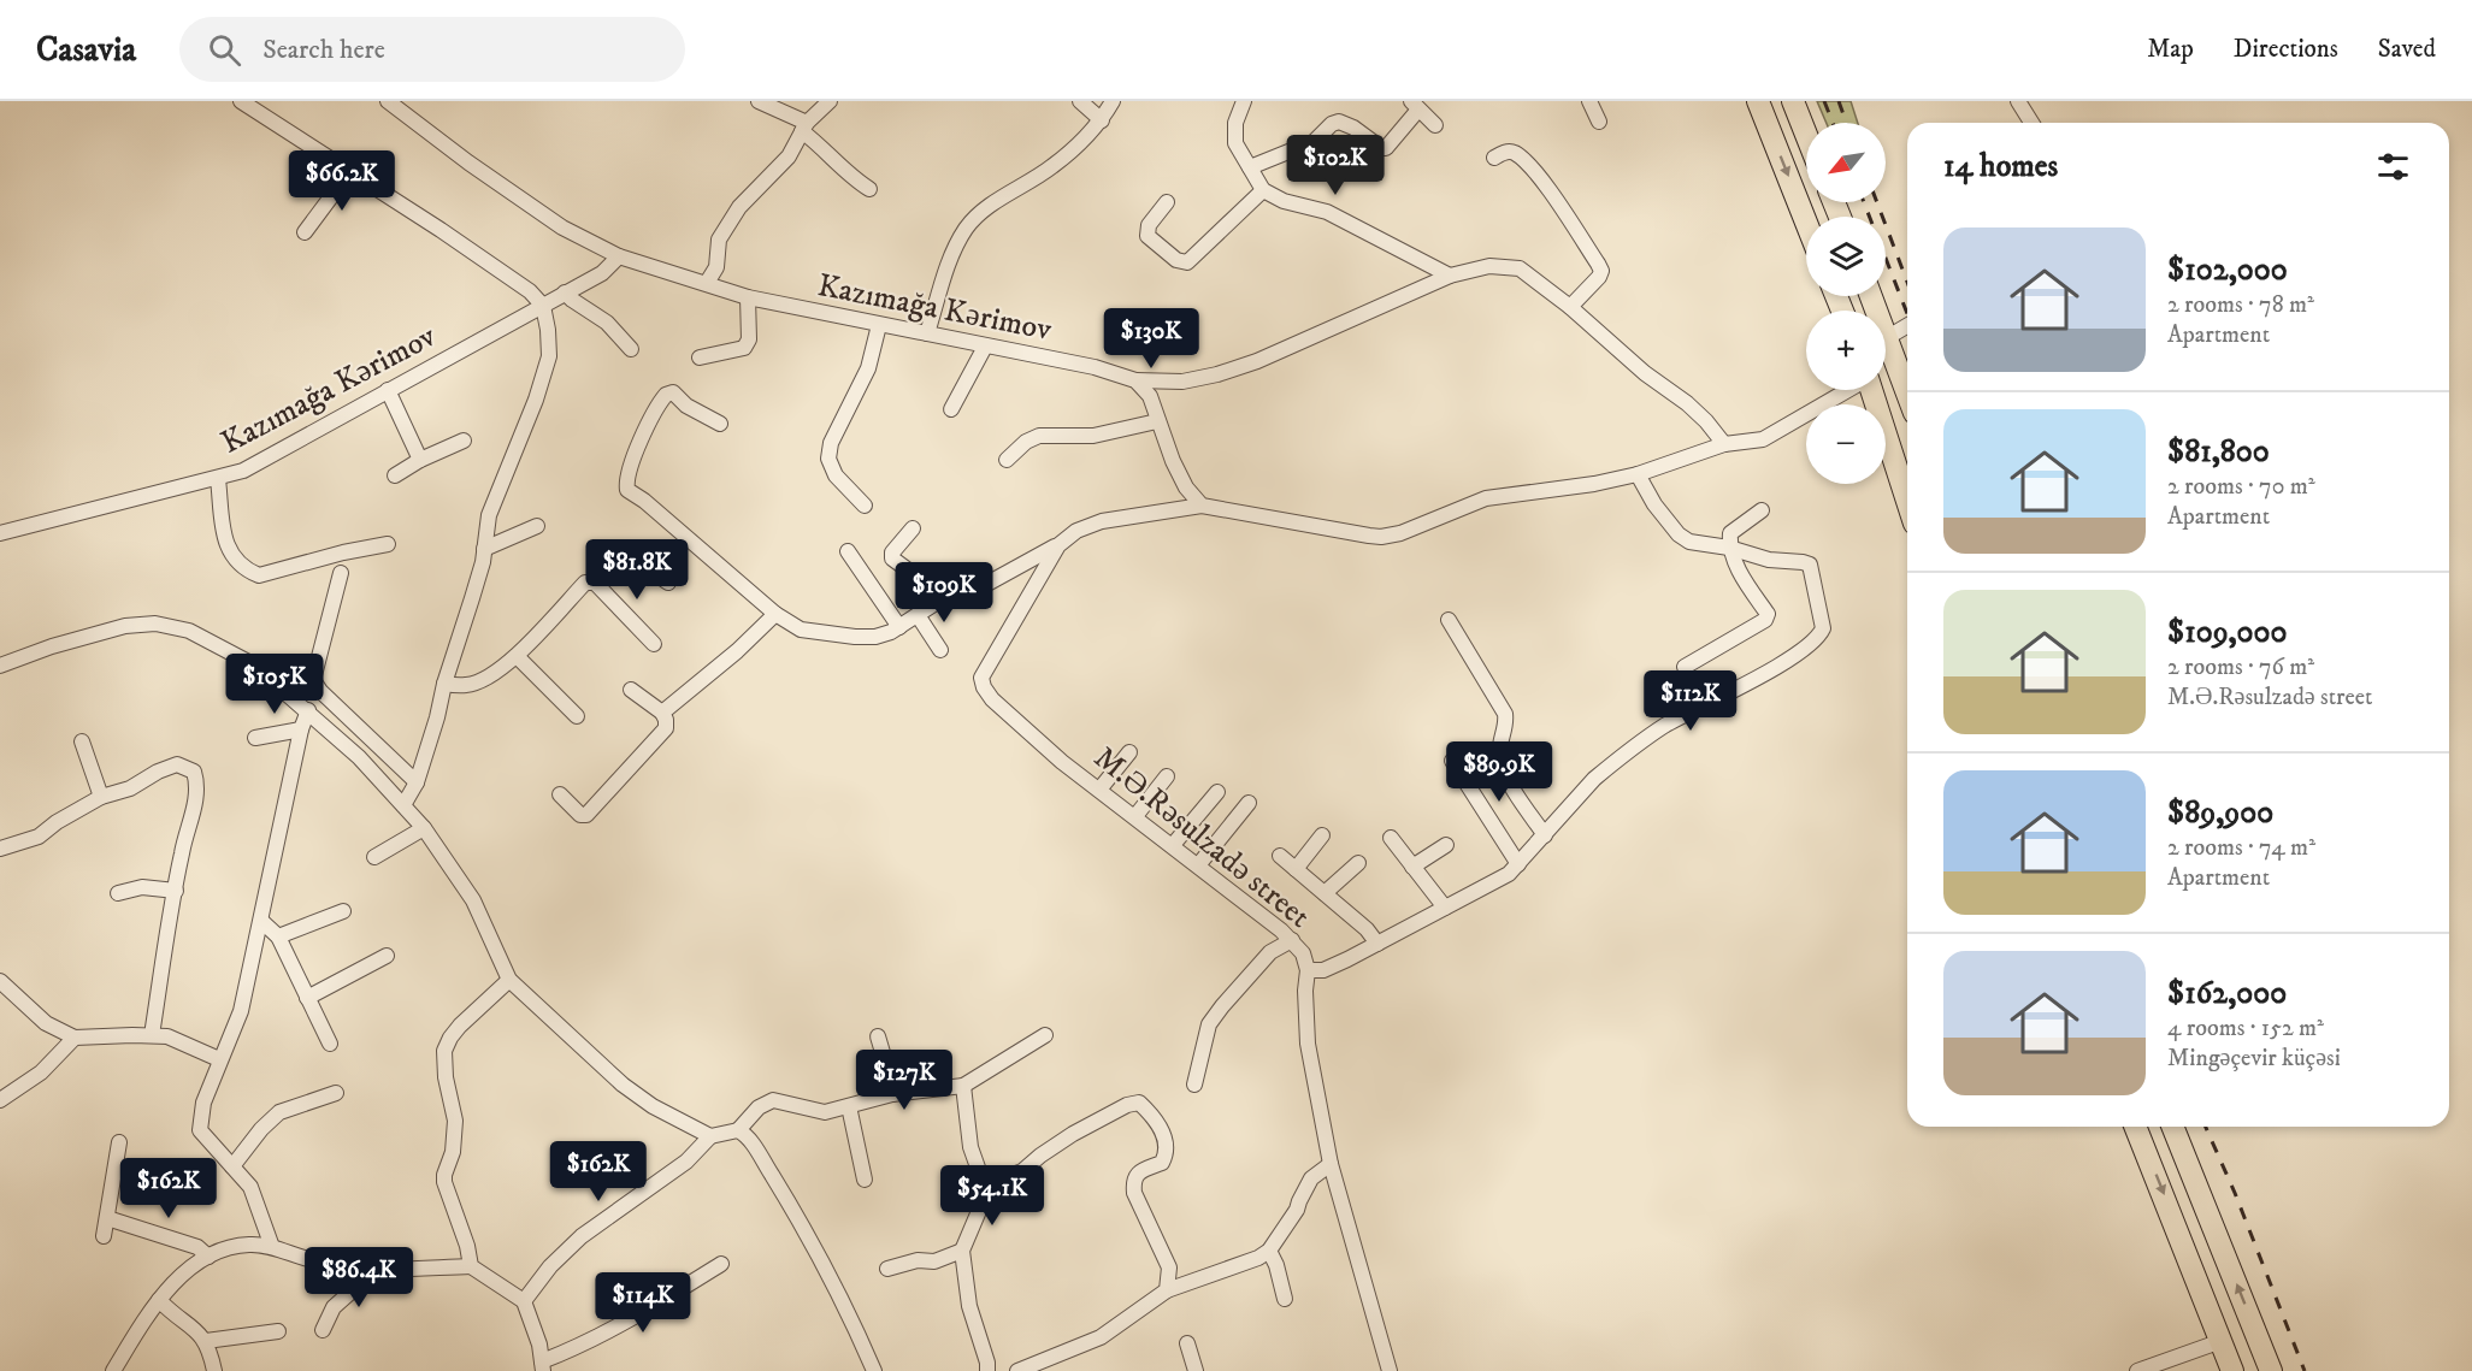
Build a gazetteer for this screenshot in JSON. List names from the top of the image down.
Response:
{
  "streets": {
    "street": ["Kazımağa Kərimov", "M.Ə.Rəsulzadə street"]
  },
  "north": "bottom left",
  "page": {
    "header": "Casavia",
    "search": "Search here",
    "nav": ["Map", "Directions", "Saved"],
    "map_buttons": ["+", "−"],
    "heading": "14 homes",
    "price": [
      "$102K",
      "$66.2K",
      "$130K",
      "$81.8K",
      "$109K",
      "$105K",
      "$112K",
      "$89.9K",
      "$127K",
      "$162K",
      "$162K",
      "$54.1K",
      "$86.4K",
      "$114K"
    ],
    "list": [
      {
        "name": "$102,000",
        "note": "2 rooms · 78 m² · Apartment"
      },
      {
        "name": "$81,800",
        "note": "2 rooms · 70 m² · Apartment"
      },
      {
        "name": "$109,000",
        "note": "2 rooms · 76 m² · M.Ə.Rəsulzadə street"
      },
      {
        "name": "$89,900",
        "note": "2 rooms · 74 m² · Apartment"
      },
      {
        "name": "$162,000",
        "note": "4 rooms · 152 m² · Mingəçevir küçəsi"
      }
    ]
  }
}
